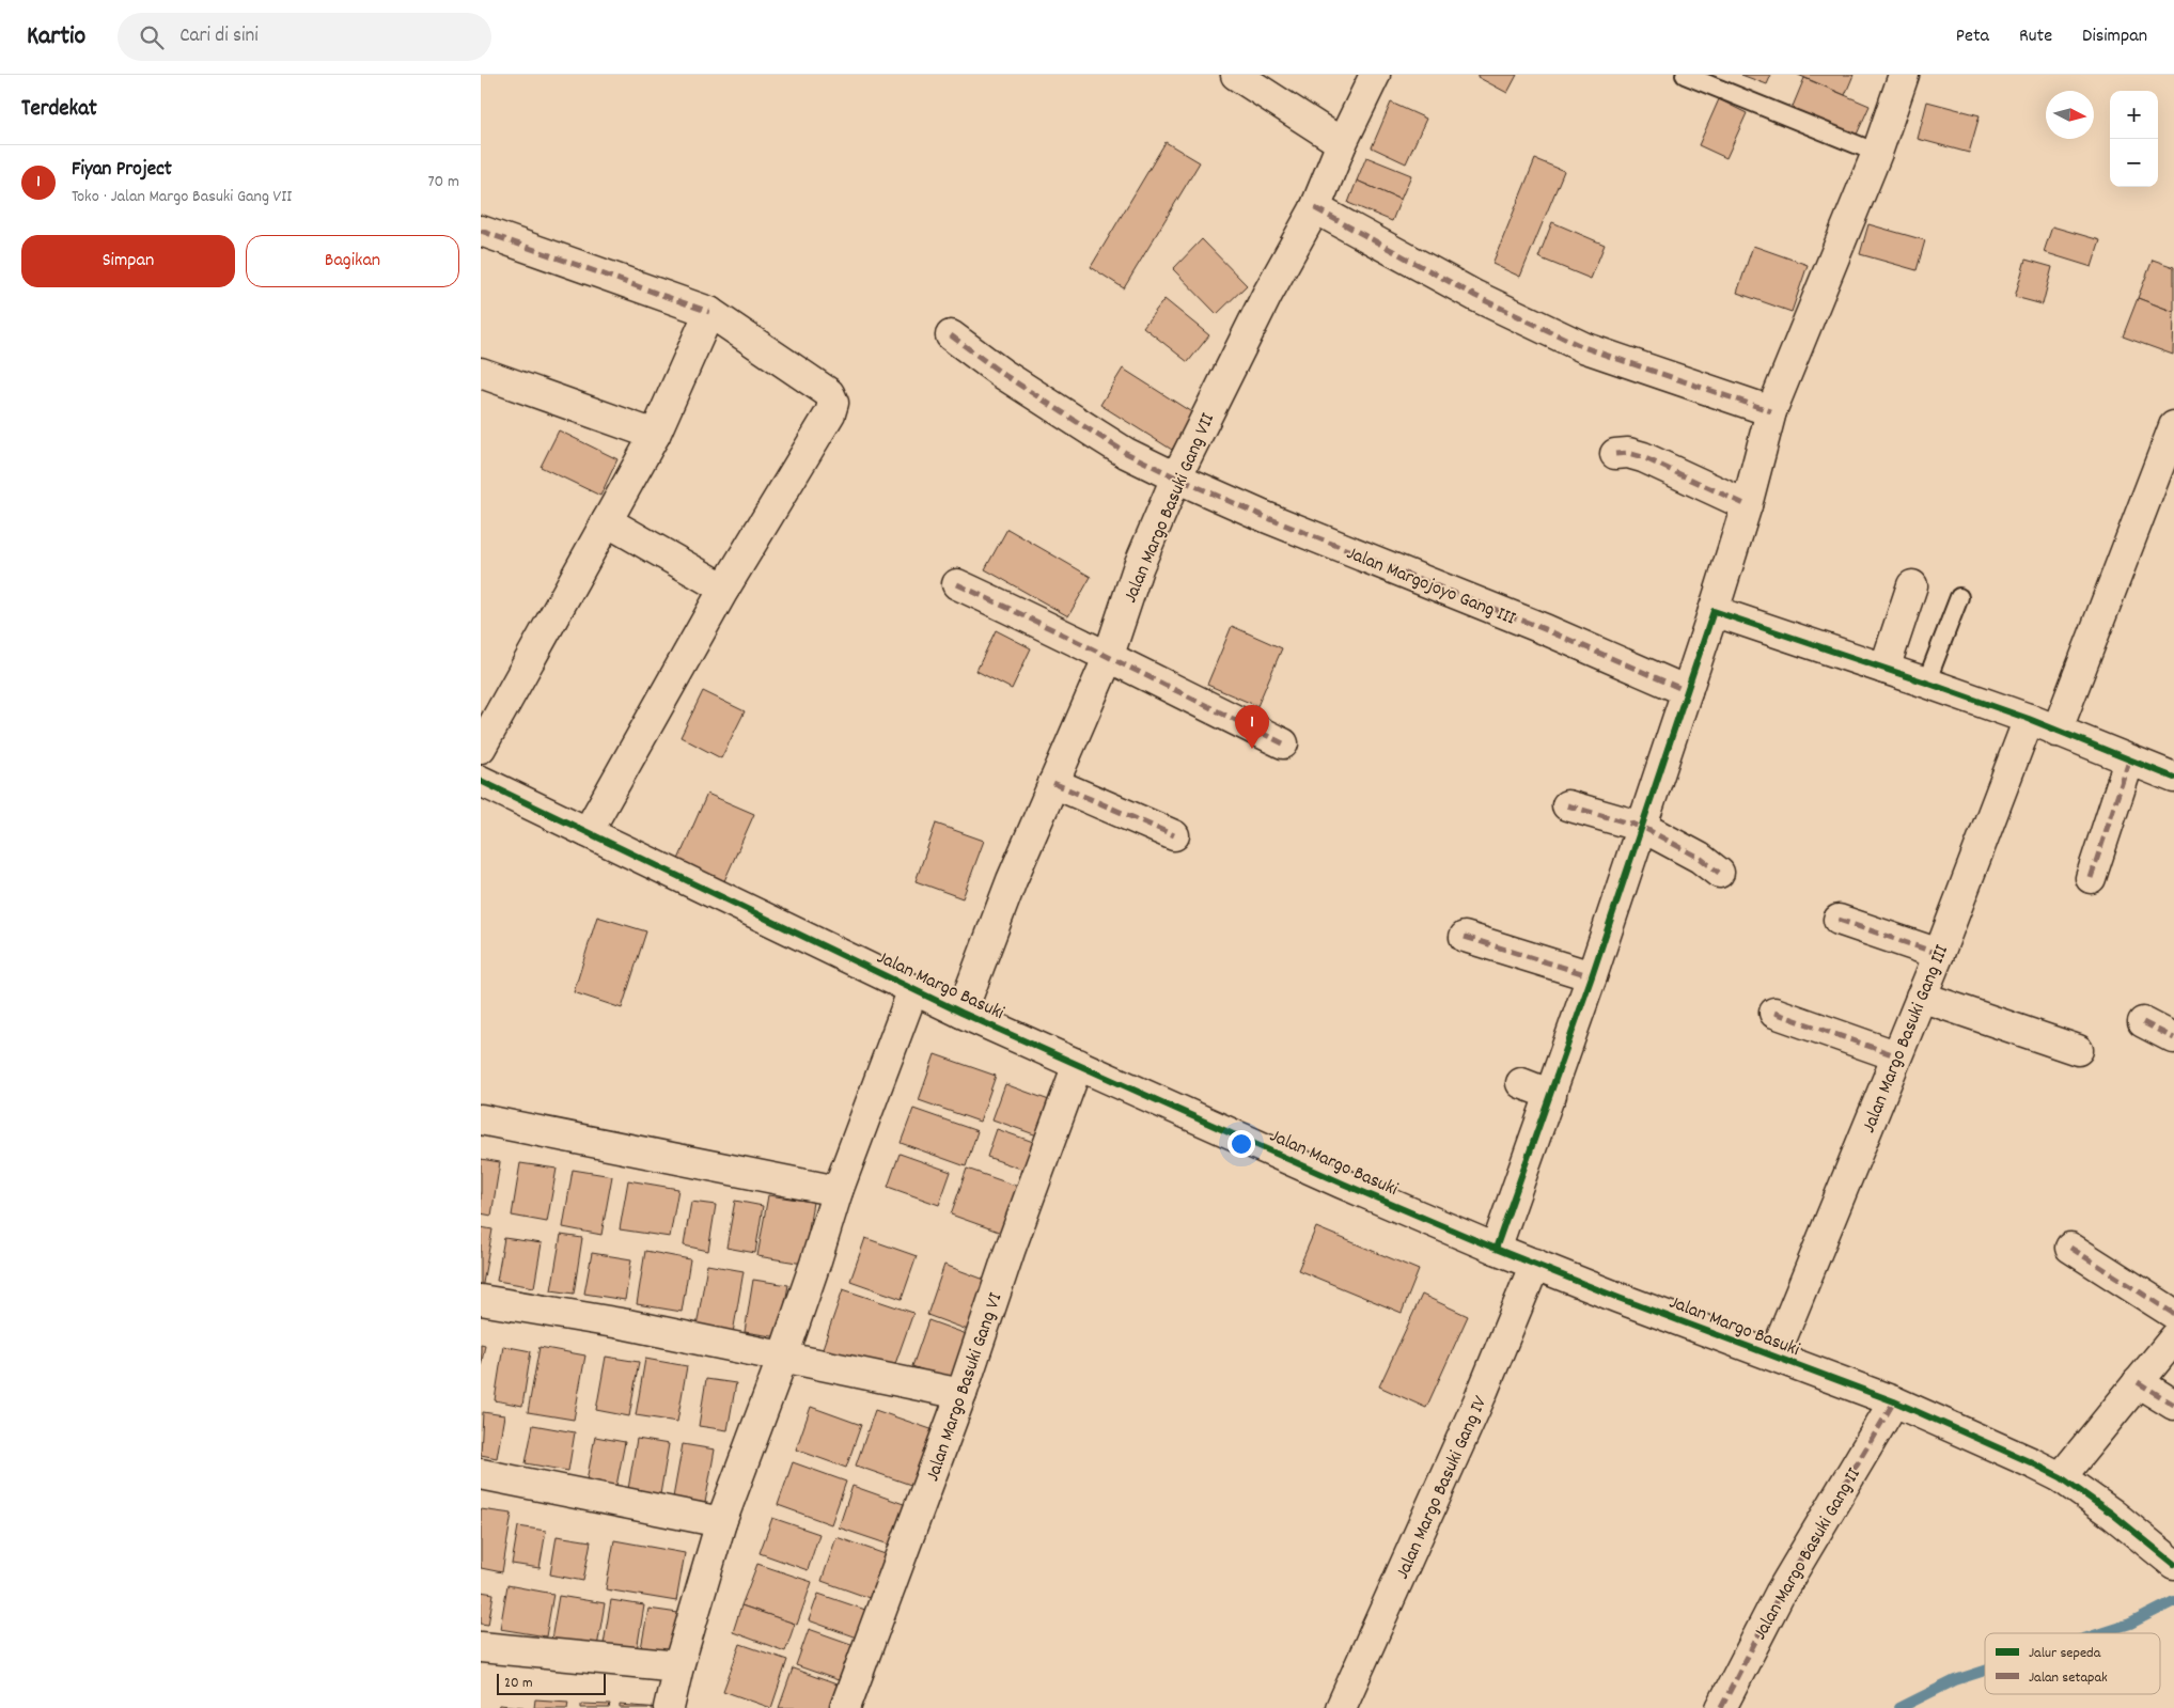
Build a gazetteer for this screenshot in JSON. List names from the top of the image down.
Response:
{
  "streets": {
    "street": [
      "Jalan Margo Basuki Gang VII",
      "Jalan Margojoyo Gang III",
      "Jalan Margo Basuki",
      "Jalan Margo Basuki Gang III",
      "Jalan Margo Basuki Gang VI",
      "Jalan Margo Basuki Gang IV",
      "Jalan Margo Basuki Gang II"
    ]
  },
  "crossings": [
    ["Jalan Margo Basuki Gang VII", "Jalan Margojoyo Gang III"],
    ["Jalan Margo Basuki Gang VII", "Jalan Margo Basuki"],
    ["Jalan Margo Basuki", "Jalan Margo Basuki Gang III"],
    ["Jalan Margo Basuki", "Jalan Margo Basuki Gang VI"],
    ["Jalan Margo Basuki", "Jalan Margo Basuki Gang IV"],
    ["Jalan Margo Basuki", "Jalan Margo Basuki Gang II"]
  ],
  "legend": ["Jalur sepeda", "Jalan setapak"],
  "scale_bar": "20 m",
  "north": "right",
  "page": {
    "header": "Kartio",
    "search": "Cari di sini",
    "nav": ["Peta", "Rute", "Disimpan"],
    "heading": "Terdekat",
    "map_buttons": ["+", "−"],
    "list": [
      {
        "mark": "1",
        "name": "Fiyan Project",
        "note": "Toko · Jalan Margo Basuki Gang VII",
        "value": "70 m"
      }
    ],
    "buttons": ["Simpan", "Bagikan"],
    "pins": "1",
    "scale": "20 m"
  }
}
